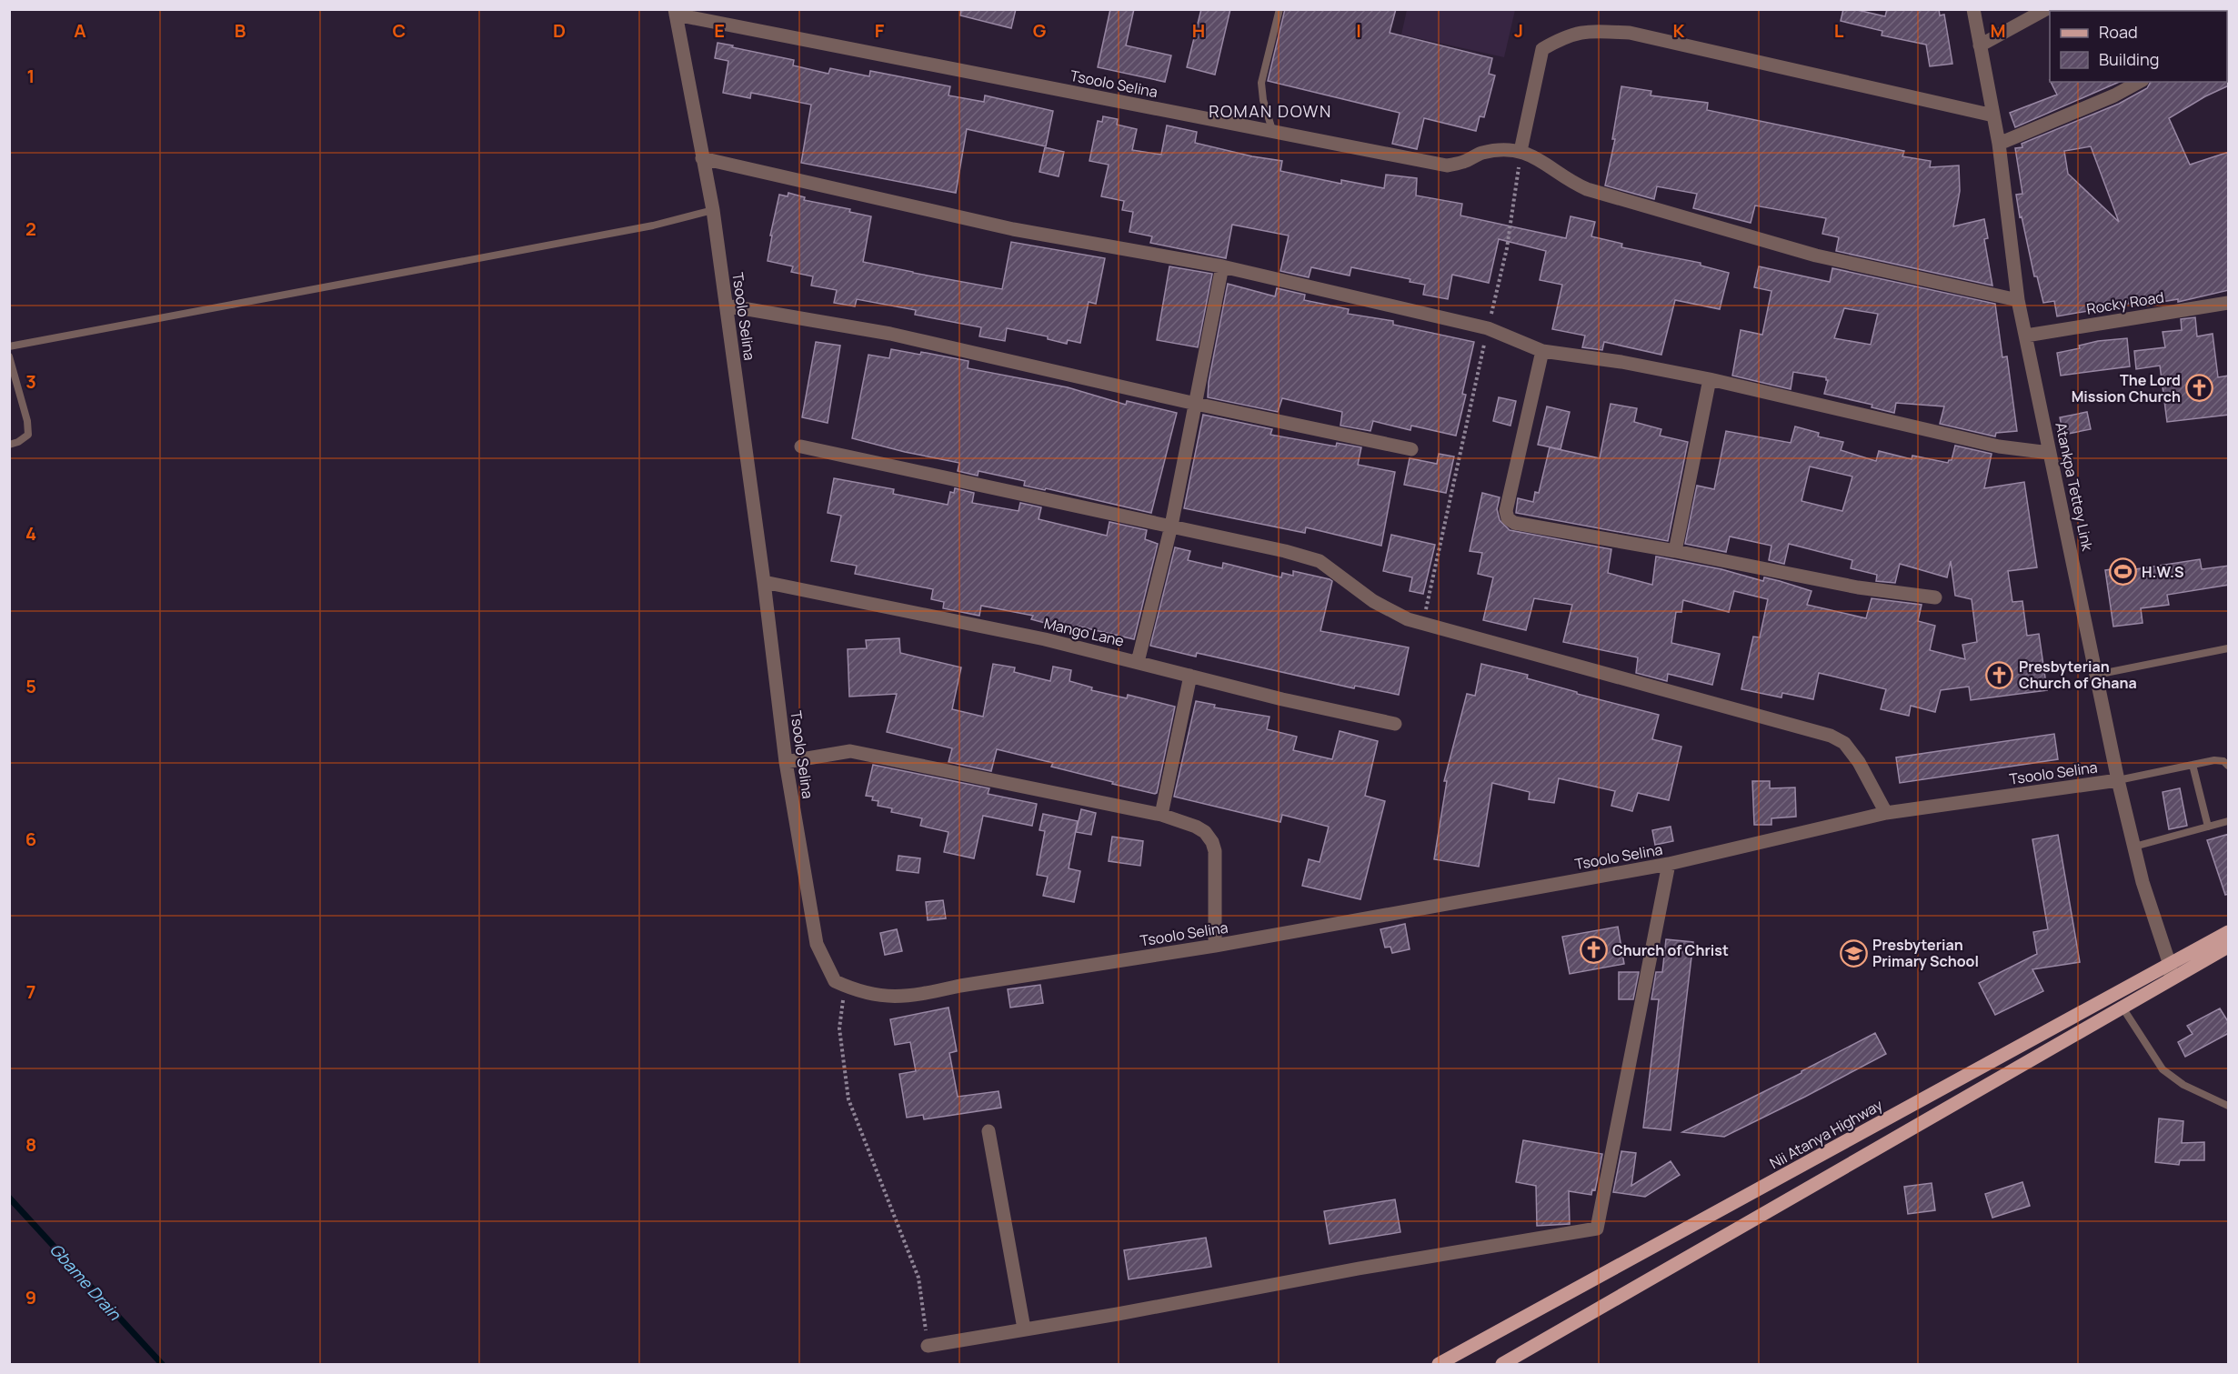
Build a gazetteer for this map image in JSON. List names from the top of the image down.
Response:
{
  "streets": {
    "main road": ["Nii Atanya Highway"],
    "street": [
      "Tsoolo Selina",
      "Rocky Road",
      "Atankpa Tettey Link",
      "Mango Lane"
    ]
  },
  "crossings": [
    ["Tsoolo Selina", "Atankpa Tettey Link"],
    ["Tsoolo Selina", "Mango Lane"],
    ["Rocky Road", "Atankpa Tettey Link"],
    ["Atankpa Tettey Link", "Nii Atanya Highway"]
  ],
  "districts": ["ROMAN DOWN"],
  "water": ["Gbame Drain"],
  "places": {
    "church": ["The Lord Mission Church", "Presbyterian Church of Ghana", "Church of Christ"],
    "sports": ["H.W.S"],
    "school or university": ["Presbyterian Primary School"]
  },
  "legend": ["Road", "Building"],
  "grid": {
    "columns": [
      "A",
      "B",
      "C",
      "D",
      "E",
      "F",
      "G",
      "H",
      "I",
      "J",
      "K",
      "L",
      "M"
    ],
    "rows": [
      "1",
      "2",
      "3",
      "4",
      "5",
      "6",
      "7",
      "8",
      "9"
    ]
  }
}
